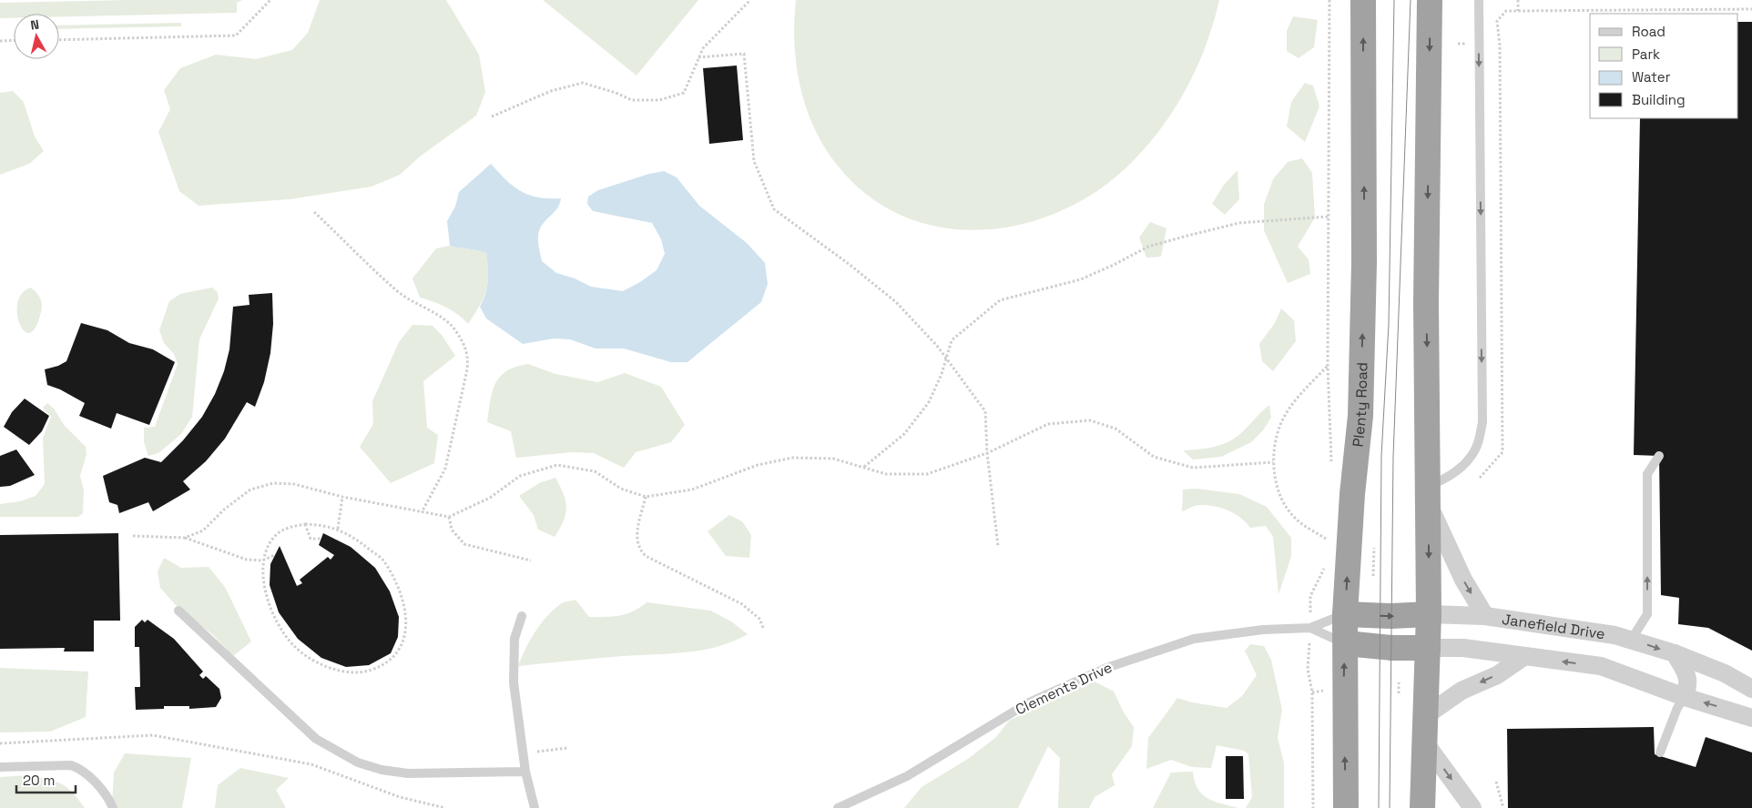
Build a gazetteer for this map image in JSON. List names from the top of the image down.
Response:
{
  "streets": {
    "highway": ["Plenty Road", "Janefield Drive"],
    "lane": ["Clements Drive"]
  },
  "crossings": [
    ["Plenty Road", "Janefield Drive"],
    ["Plenty Road", "Clements Drive"],
    ["Janefield Drive", "Clements Drive"]
  ],
  "legend": [
    "Road",
    "Park",
    "Water",
    "Building"
  ],
  "scale_bar": "20 m",
  "north": "top"
}
